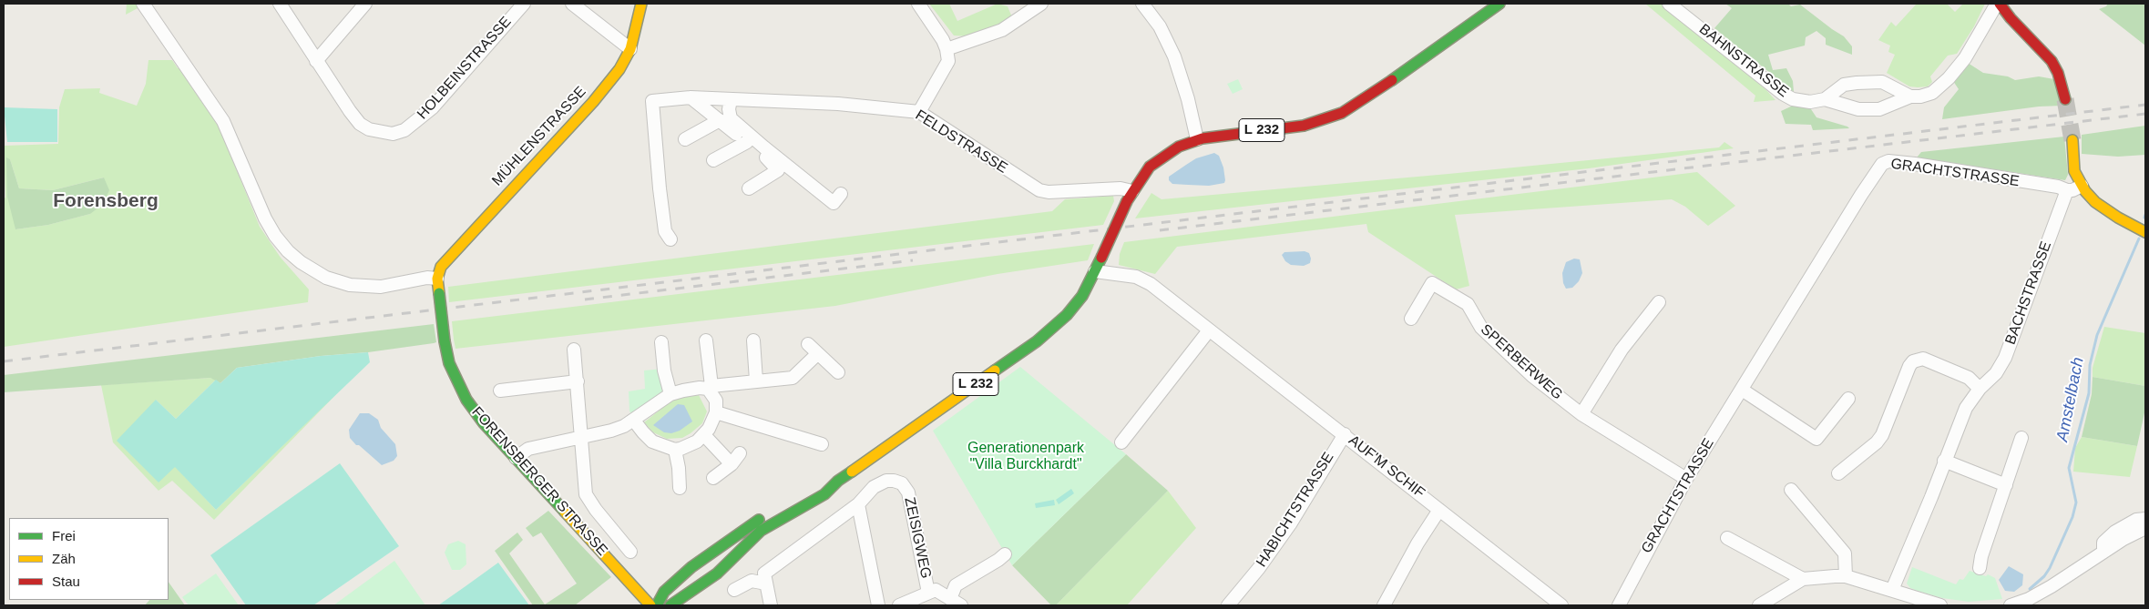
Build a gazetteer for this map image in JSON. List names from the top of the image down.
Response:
{
  "streets": {
    "main road": ["L 232", "MÜHLENSTRASSE", "FORENSBERGER STRASSE"],
    "street": [
      "BAHNSTRASSE",
      "HOLBEINSTRASSE",
      "FELDSTRASSE",
      "GRACHTSTRASSE",
      "BACHSTRASSE",
      "SPERBERWEG",
      "AUF'M SCHIF",
      "HABICHTSTRASSE",
      "ZEISIGWEG"
    ]
  },
  "crossings": [
    ["L 232", "FELDSTRASSE"],
    ["L 232", "AUF'M SCHIF"],
    ["MÜHLENSTRASSE", "FORENSBERGER STRASSE"],
    ["GRACHTSTRASSE", "BACHSTRASSE"],
    ["GRACHTSTRASSE", "SPERBERWEG"],
    ["AUF'M SCHIF", "HABICHTSTRASSE"]
  ],
  "districts": ["Forensberg"],
  "water": ["Amstelbach"],
  "parks": ["Generationenpark \"Villa Burckhardt\""],
  "legend": ["Frei", "Zäh", "Stau"]
}
